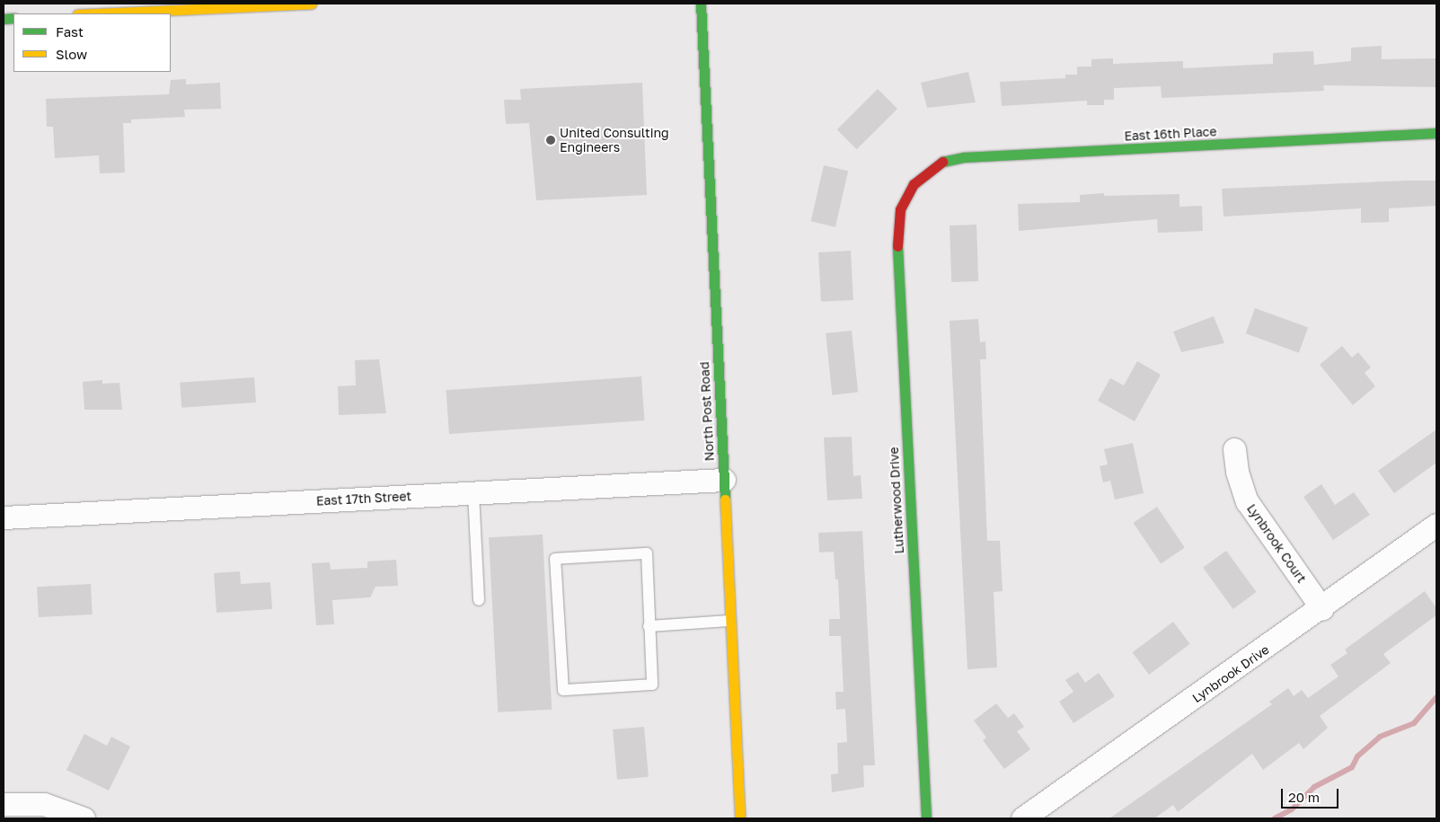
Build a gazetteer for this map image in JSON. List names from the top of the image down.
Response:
{
  "streets": {
    "street": [
      "East 16th Place",
      "North Post Road",
      "East 17th Street",
      "Lutherwood Drive",
      "Lynbrook Court",
      "Lynbrook Drive"
    ]
  },
  "crossings": [
    ["East 16th Place", "Lutherwood Drive"],
    ["North Post Road", "East 17th Street"],
    ["Lynbrook Court", "Lynbrook Drive"]
  ],
  "places": ["United Consulting Engineers"],
  "legend": ["Fast", "Slow"],
  "scale_bar": "20 m"
}
